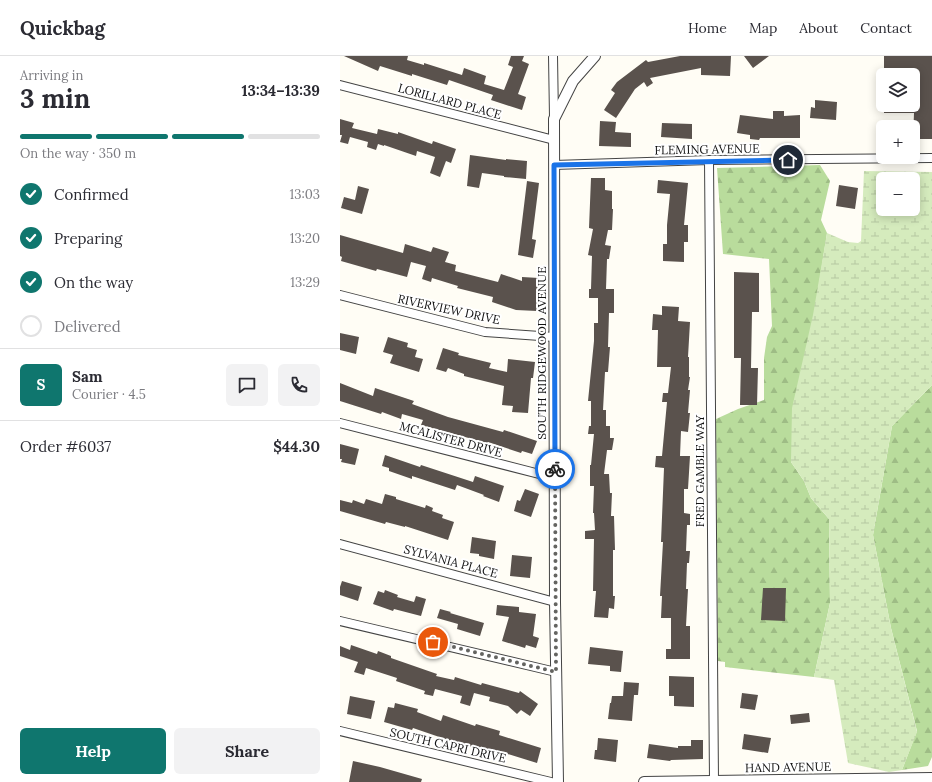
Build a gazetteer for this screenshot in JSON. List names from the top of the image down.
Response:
{
  "streets": {
    "street": [
      "LORILLARD PLACE",
      "FLEMING AVENUE",
      "RIVERVIEW DRIVE",
      "SOUTH RIDGEWOOD AVENUE",
      "MCALISTER DRIVE",
      "FRED GAMBLE WAY",
      "SYLVANIA PLACE",
      "SOUTH CAPRI DRIVE",
      "HAND AVENUE"
    ]
  },
  "crossings": [
    ["LORILLARD PLACE", "SOUTH RIDGEWOOD AVENUE"],
    ["FLEMING AVENUE", "SOUTH RIDGEWOOD AVENUE"],
    ["FLEMING AVENUE", "FRED GAMBLE WAY"],
    ["RIVERVIEW DRIVE", "SOUTH RIDGEWOOD AVENUE"],
    ["SOUTH RIDGEWOOD AVENUE", "MCALISTER DRIVE"],
    ["SOUTH RIDGEWOOD AVENUE", "SYLVANIA PLACE"],
    ["FRED GAMBLE WAY", "HAND AVENUE"]
  ],
  "page": {
    "header": "Quickbag",
    "nav": [
      "Home",
      "Map",
      "About",
      "Contact"
    ],
    "heading": ["3 min", "Arriving in", "13:34–13:39"],
    "panel": [
      "Sam",
      "Courier · 4.5",
      "Order #6037",
      "$44.30"
    ],
    "map_buttons": ["+", "−"],
    "bar": "On the way · 350 m",
    "list": [
      ["Confirmed", "13:03"],
      ["Preparing", "13:20"],
      ["On the way", "13:29"],
      "Delivered"
    ],
    "round": "S",
    "buttons": ["Help", "Share"]
  }
}
